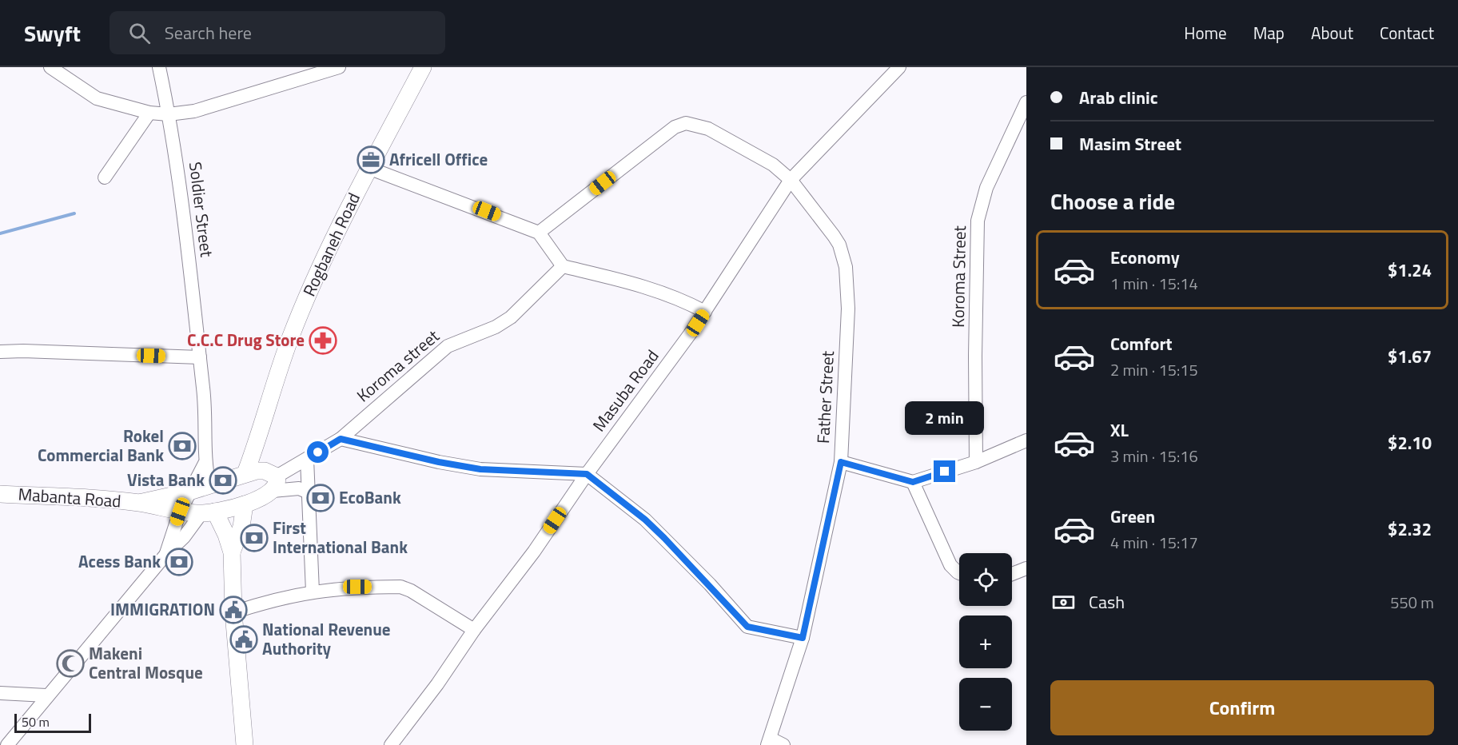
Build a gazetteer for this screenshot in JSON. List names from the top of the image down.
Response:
{
  "streets": {
    "main road": ["Rogbaneh Road", "Mabanta Road"],
    "street": [
      "Soldier Street",
      "Koroma Street",
      "Koroma street",
      "Masuba Road",
      "Father Street"
    ]
  },
  "crossings": [
    ["Masuba Road", "Father Street"]
  ],
  "places": {
    "office": ["Africell Office"],
    "pharmacy": ["C.C.C Drug Store"],
    "bank": [
      "Rokel Commercial Bank",
      "Vista Bank",
      "EcoBank",
      "First International Bank",
      "Acess Bank"
    ],
    "public building": ["IMMIGRATION", "National Revenue Authority"],
    "mosque": ["Makeni Central Mosque"]
  },
  "scale_bar": "50 m",
  "page": {
    "header": "Swyft",
    "search": "Search here",
    "nav": [
      "Home",
      "Map",
      "About",
      "Contact"
    ],
    "banner": ["Arab clinic", "Masim Street"],
    "heading": "Choose a ride",
    "list": [
      {
        "name": "Economy",
        "note": "1 min · 15:14",
        "value": "$1.24"
      },
      {
        "name": "Comfort",
        "note": "2 min · 15:15",
        "value": "$1.67"
      },
      {
        "name": "XL",
        "note": "3 min · 15:16",
        "value": "$2.10"
      },
      {
        "name": "Green",
        "note": "4 min · 15:17",
        "value": "$2.32"
      }
    ],
    "bubble": "2 min",
    "map_buttons": ["+", "−"],
    "pay": ["Cash", "550 m"],
    "buttons": "Confirm",
    "scale": "50 m"
  }
}
